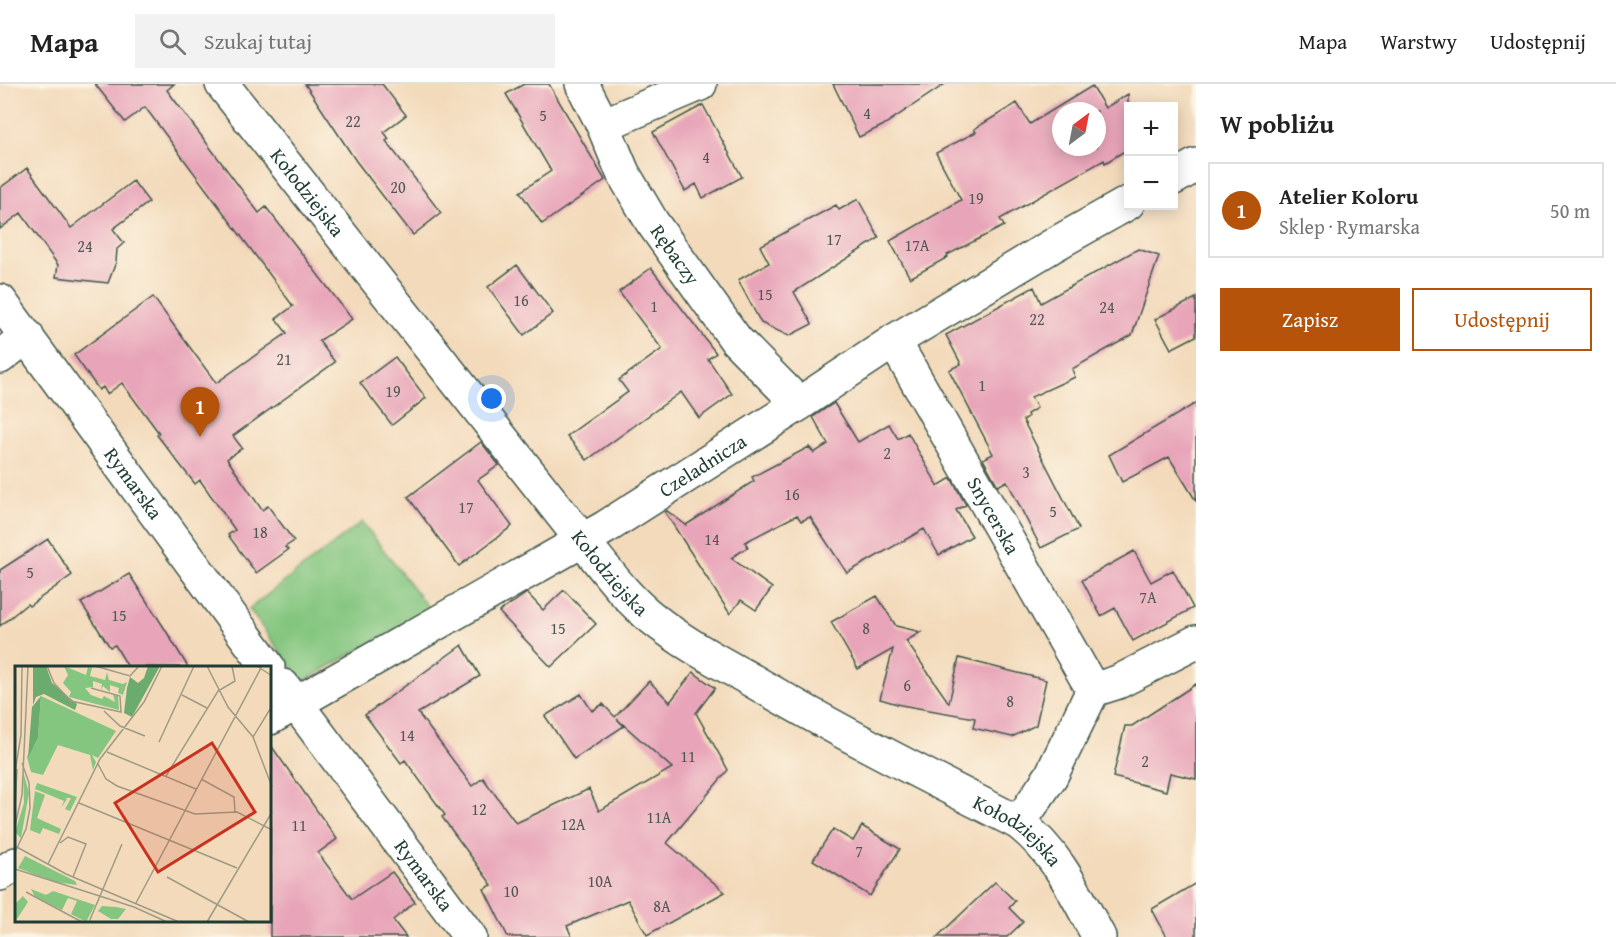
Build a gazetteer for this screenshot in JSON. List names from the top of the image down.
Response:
{
  "streets": {
    "street": [
      "Kołodziejska",
      "Rębaczy",
      "Czeladnicza",
      "Rymarska",
      "Snycerska"
    ]
  },
  "crossings": [
    ["Kołodziejska", "Czeladnicza"],
    ["Rębaczy", "Czeladnicza"],
    ["Czeladnicza", "Rymarska"],
    ["Czeladnicza", "Snycerska"]
  ],
  "house_numbers": [
    "4",
    "5",
    "22",
    "4",
    "20",
    "19",
    "17",
    "17A",
    "24",
    "15",
    "16",
    "1",
    "24",
    "22",
    "21",
    "1",
    "19",
    "2",
    "3",
    "16",
    "17",
    "5",
    "18",
    "14",
    "5",
    "7A",
    "15",
    "15",
    "8",
    "6",
    "8",
    "14",
    "11",
    "2",
    "12",
    "11A",
    "12A",
    "11",
    "7",
    "10A",
    "10",
    "8A"
  ],
  "north": "top right",
  "page": {
    "header": "Mapa",
    "search": "Szukaj tutaj",
    "nav": ["Mapa", "Warstwy", "Udostępnij"],
    "heading": "W pobliżu",
    "map_buttons": ["+", "−"],
    "list": [
      {
        "mark": "1",
        "name": "Atelier Koloru",
        "note": "Sklep · Rymarska",
        "value": "50 m"
      }
    ],
    "buttons": ["Zapisz", "Udostępnij"],
    "pins": "1"
  }
}
